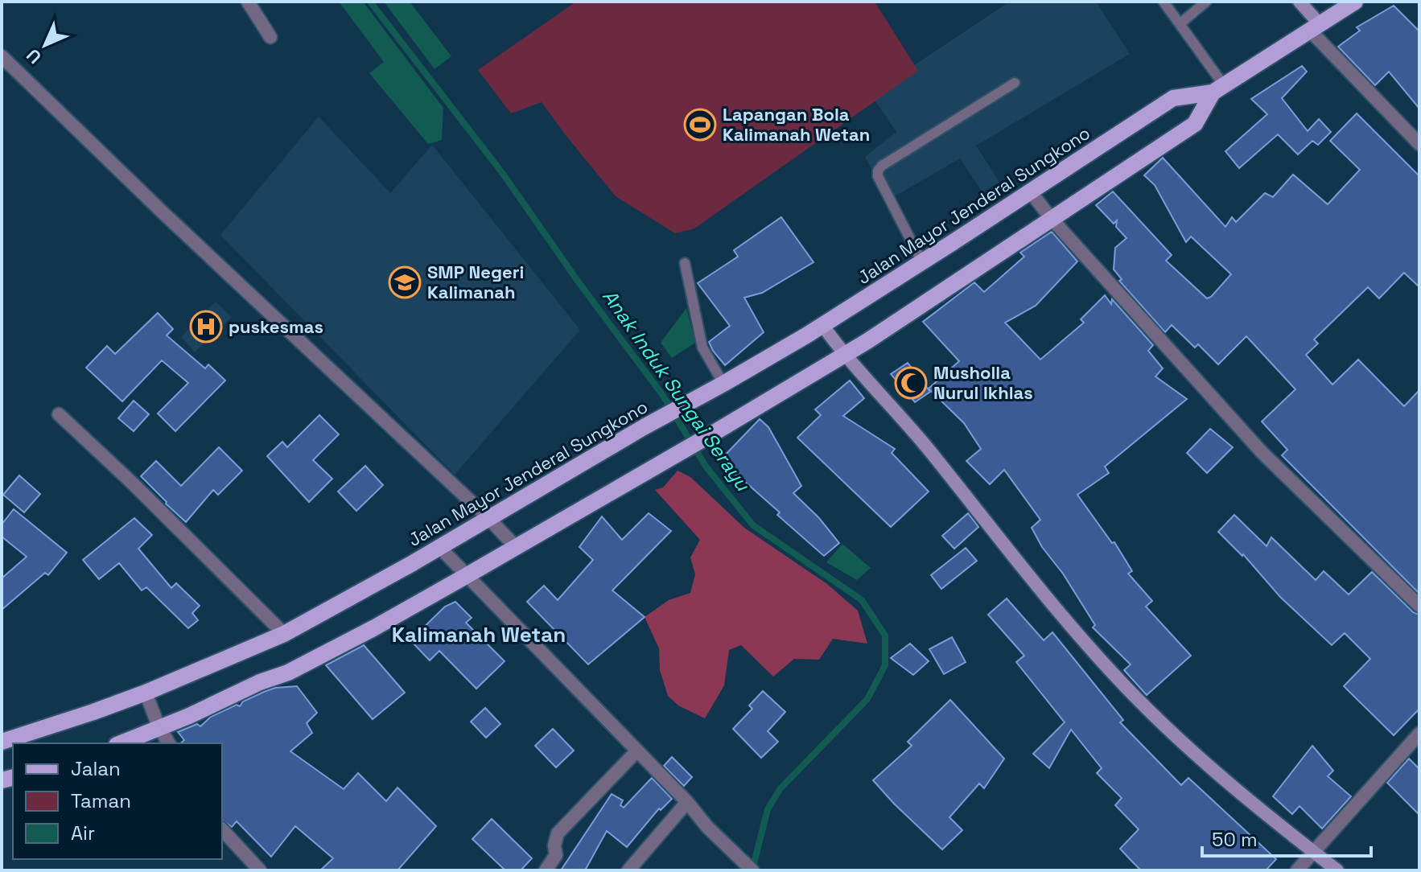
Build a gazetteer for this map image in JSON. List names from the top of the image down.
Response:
{
  "streets": {
    "main road": ["Jalan Mayor Jenderal Sungkono"]
  },
  "districts": ["Kalimanah Wetan"],
  "water": ["Anak Induk Sungai Serayu"],
  "places": {
    "sports": ["Lapangan Bola Kalimanah Wetan"],
    "school or university": ["SMP Negeri Kalimanah"],
    "hospital": ["puskesmas"],
    "mosque": ["Musholla Nurul Ikhlas"]
  },
  "legend": ["Jalan", "Taman", "Air"],
  "scale_bar": "50 m",
  "north": "bottom left"
}
